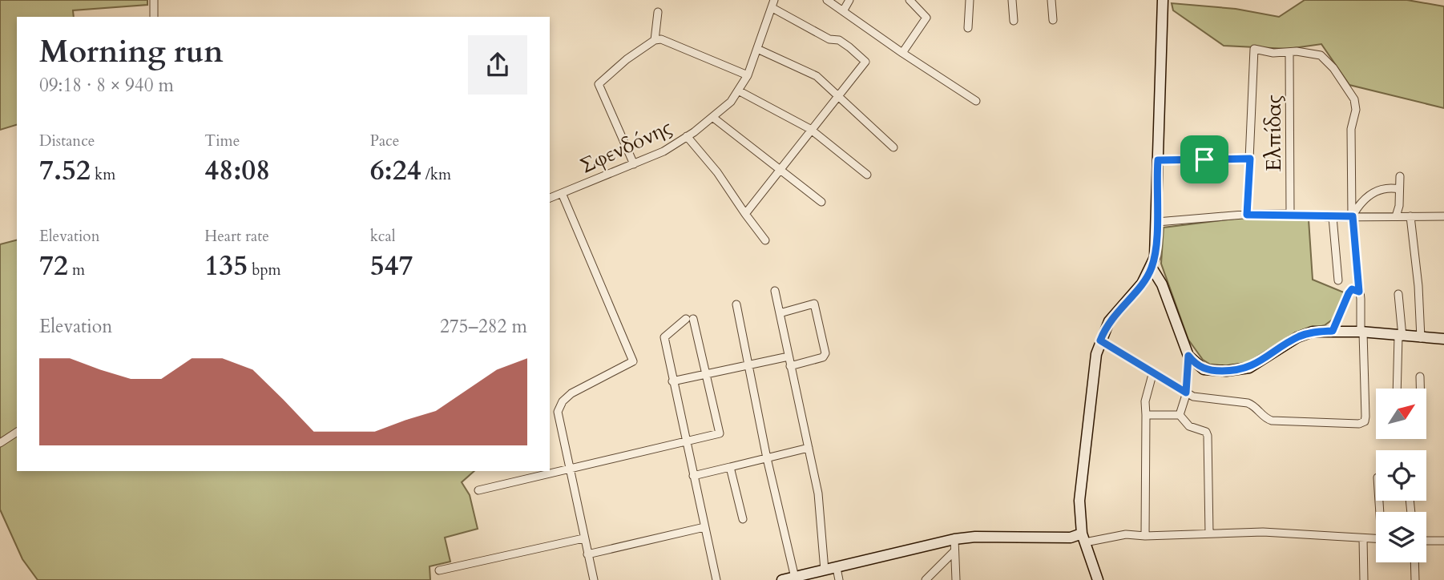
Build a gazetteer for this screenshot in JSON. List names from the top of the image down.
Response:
{
  "streets": {
    "street": ["Ελπίδας", "Σφενδόνης"]
  },
  "north": "top right",
  "page": {
    "heading": ["Morning run", "09:18 · 8 × 940 m"],
    "stats": [
      ["Distance", "7.52 km"],
      ["Time", "48:08"],
      ["Pace", "6:24 /km"],
      ["Elevation", "72 m"],
      ["Heart rate", "135 bpm"],
      ["kcal", "547"]
    ],
    "chart": ["Elevation", "275–282 m"]
  }
}
